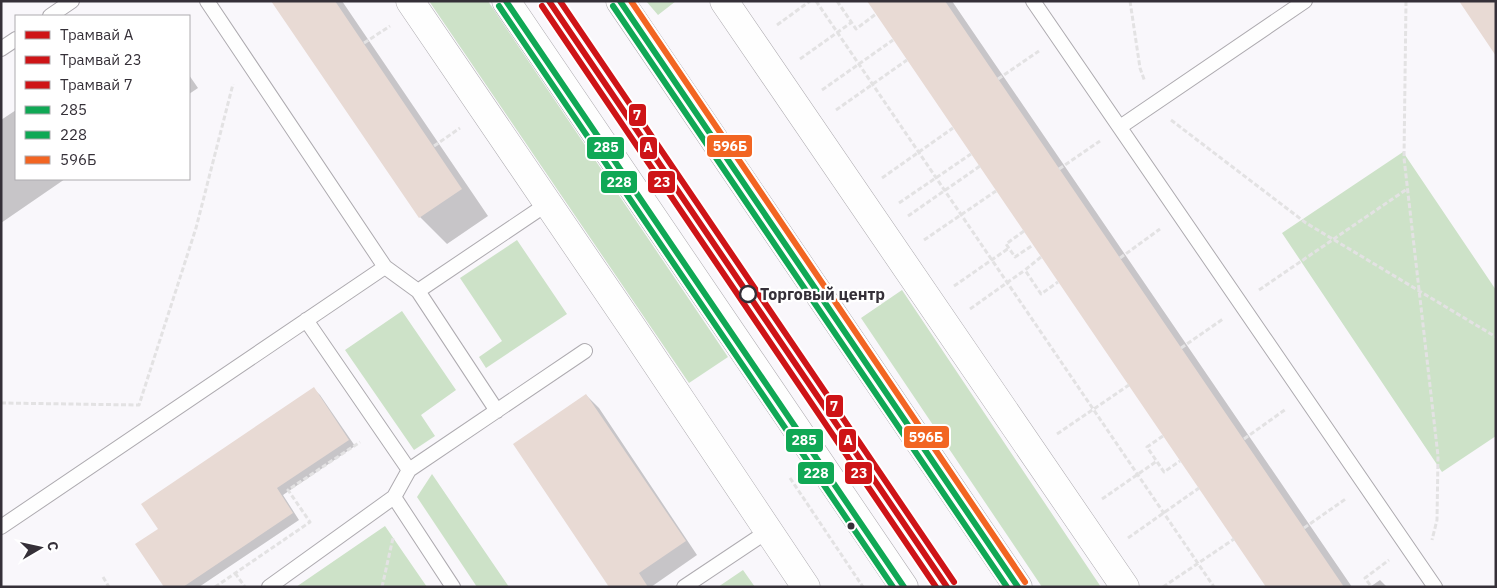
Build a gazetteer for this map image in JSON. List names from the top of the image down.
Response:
{
  "places": ["Торговый центр"],
  "lines": [
    "tram line А",
    "tram line 7",
    "transit line 285",
    "transit line 596Б",
    "tram line 23",
    "transit line 228"
  ],
  "legend": [
    "Трамвай А",
    "Трамвай 23",
    "Трамвай 7",
    "285",
    "228",
    "596Б"
  ],
  "north": "right"
}
